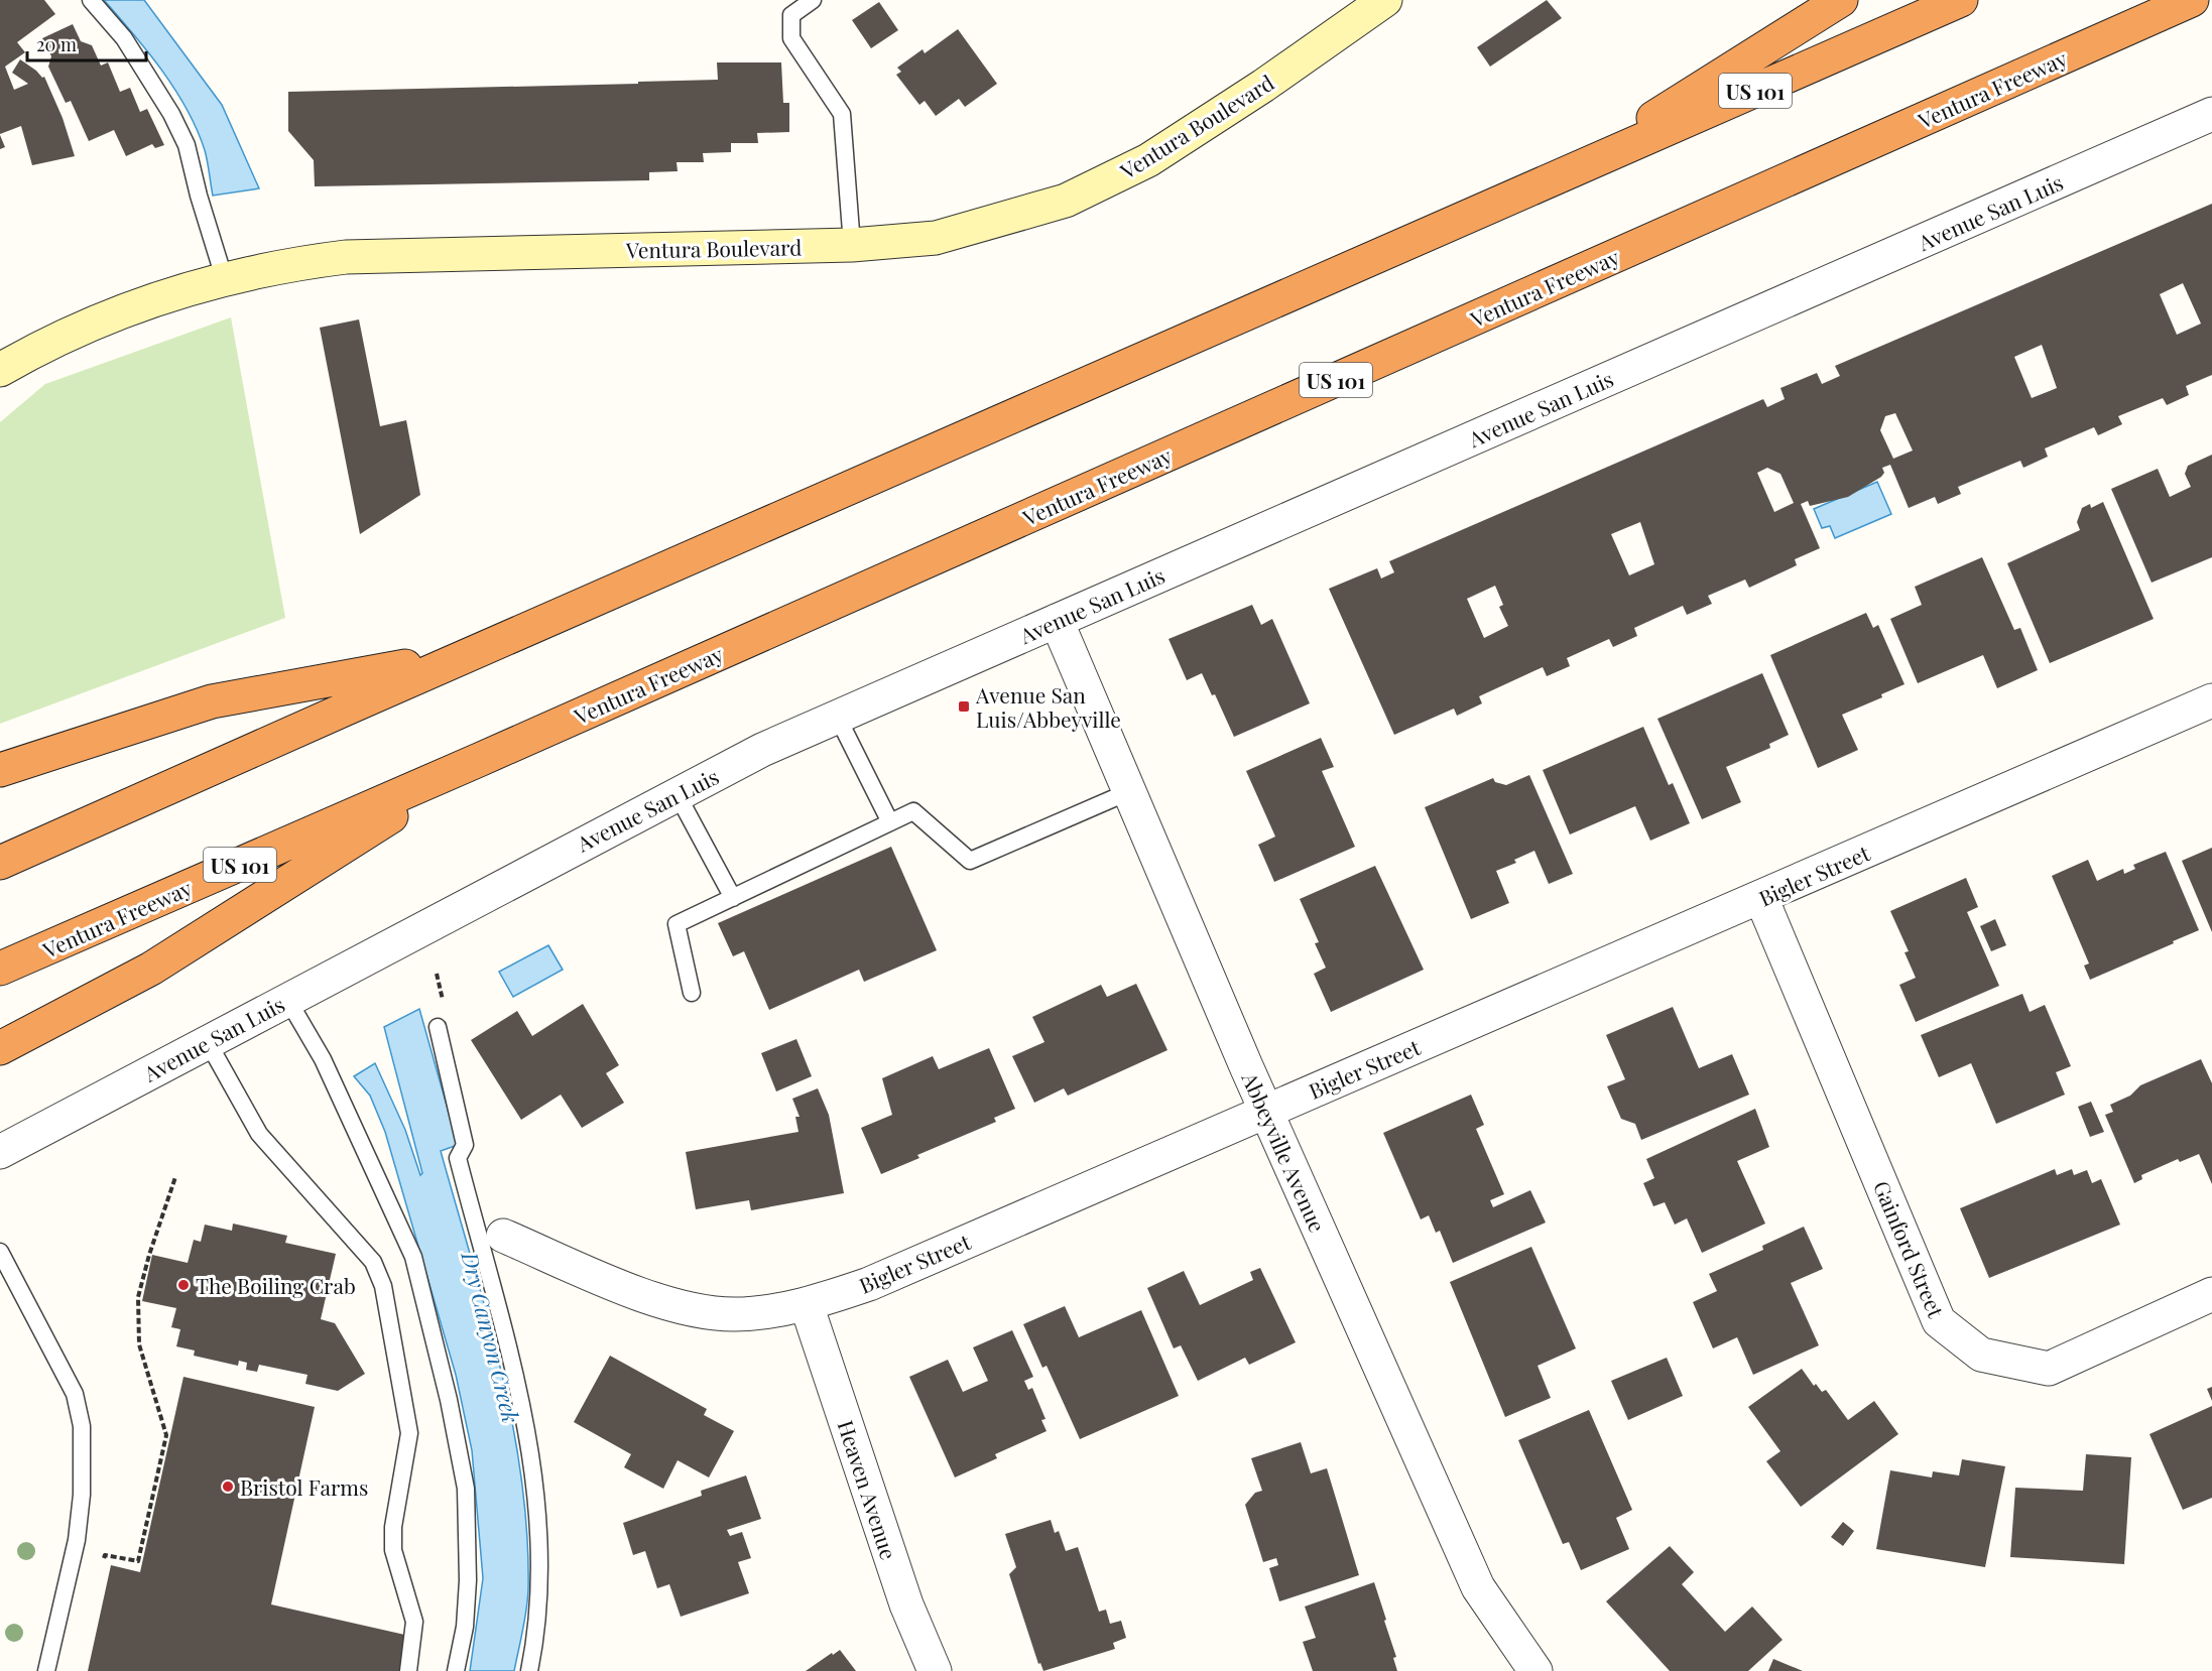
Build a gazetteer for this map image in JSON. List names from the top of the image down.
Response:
{
  "streets": {
    "highway": ["Ventura Freeway", "US 101"],
    "main road": ["Ventura Boulevard"],
    "street": [
      "Avenue San Luis",
      "Bigler Street",
      "Abbeyville Avenue",
      "Gainford Street",
      "Heaven Avenue"
    ]
  },
  "crossings": [
    ["Avenue San Luis", "Abbeyville Avenue"],
    ["Bigler Street", "Abbeyville Avenue"],
    ["Bigler Street", "Gainford Street"],
    ["Bigler Street", "Heaven Avenue"]
  ],
  "water": ["Dry Canyon Creek"],
  "places": {
    "transit": ["Avenue San Luis/Abbeyville"],
    "other": ["The Boiling Crab", "Bristol Farms"]
  },
  "scale_bar": "20 m"
}
